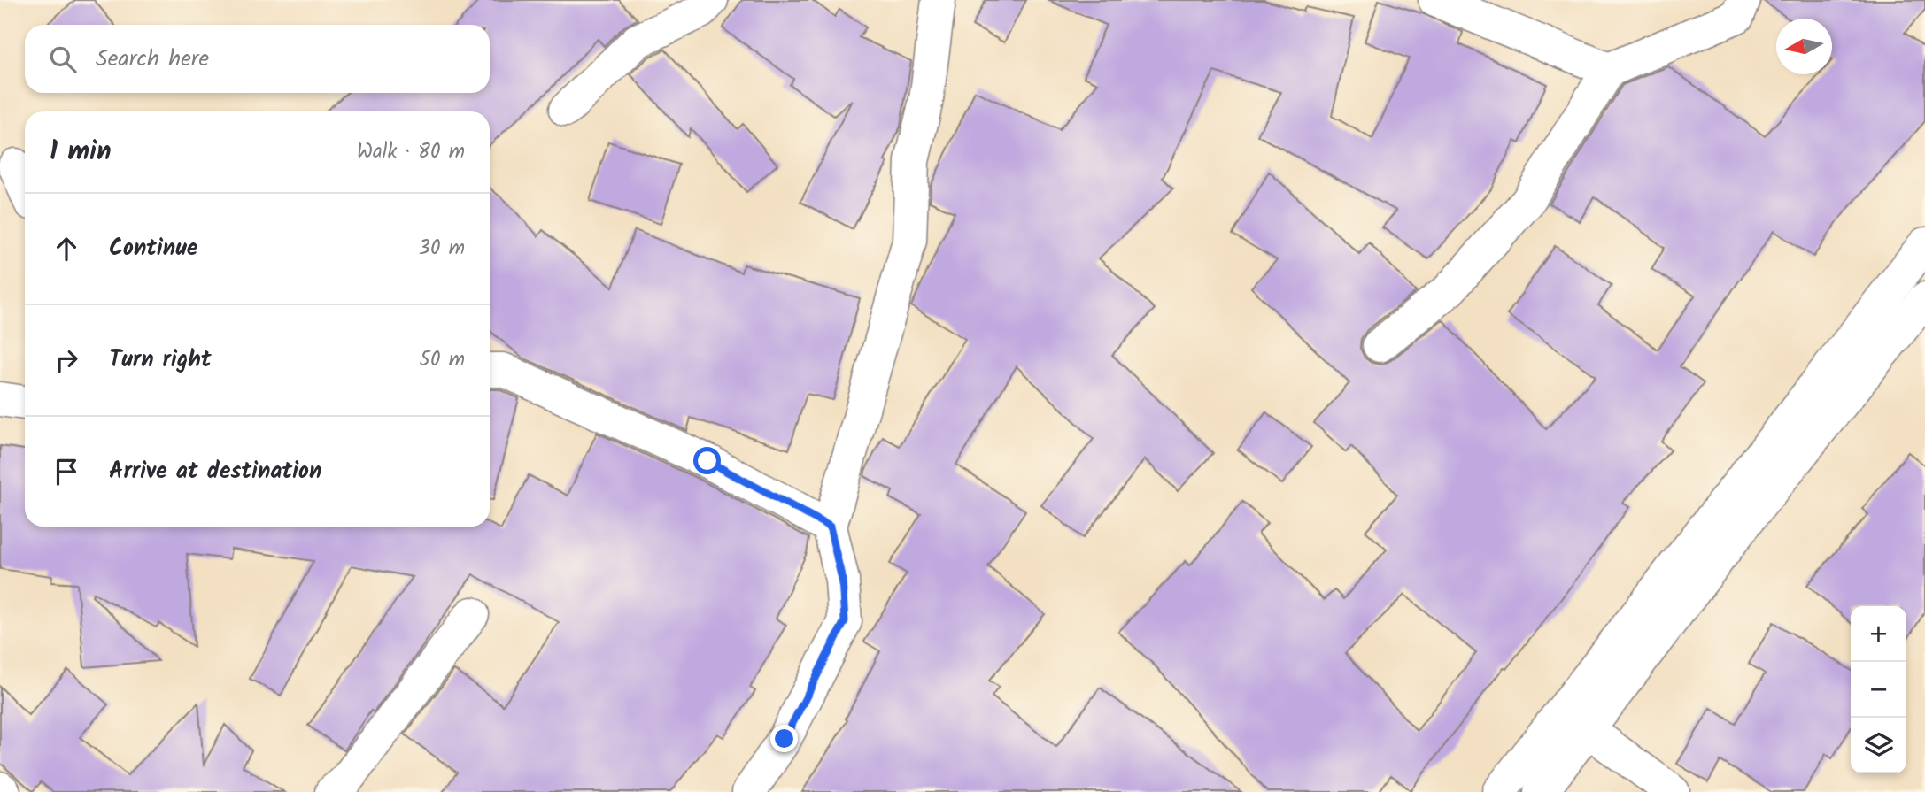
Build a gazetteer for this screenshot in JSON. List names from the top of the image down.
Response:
{
  "north": "left",
  "page": {
    "search": "Search here",
    "heading": ["1 min", "Walk · 80 m"],
    "list": [
      ["Continue", "30 m"],
      ["Turn right", "50 m"],
      "Arrive at destination"
    ],
    "map_buttons": ["+", "−"]
  }
}
